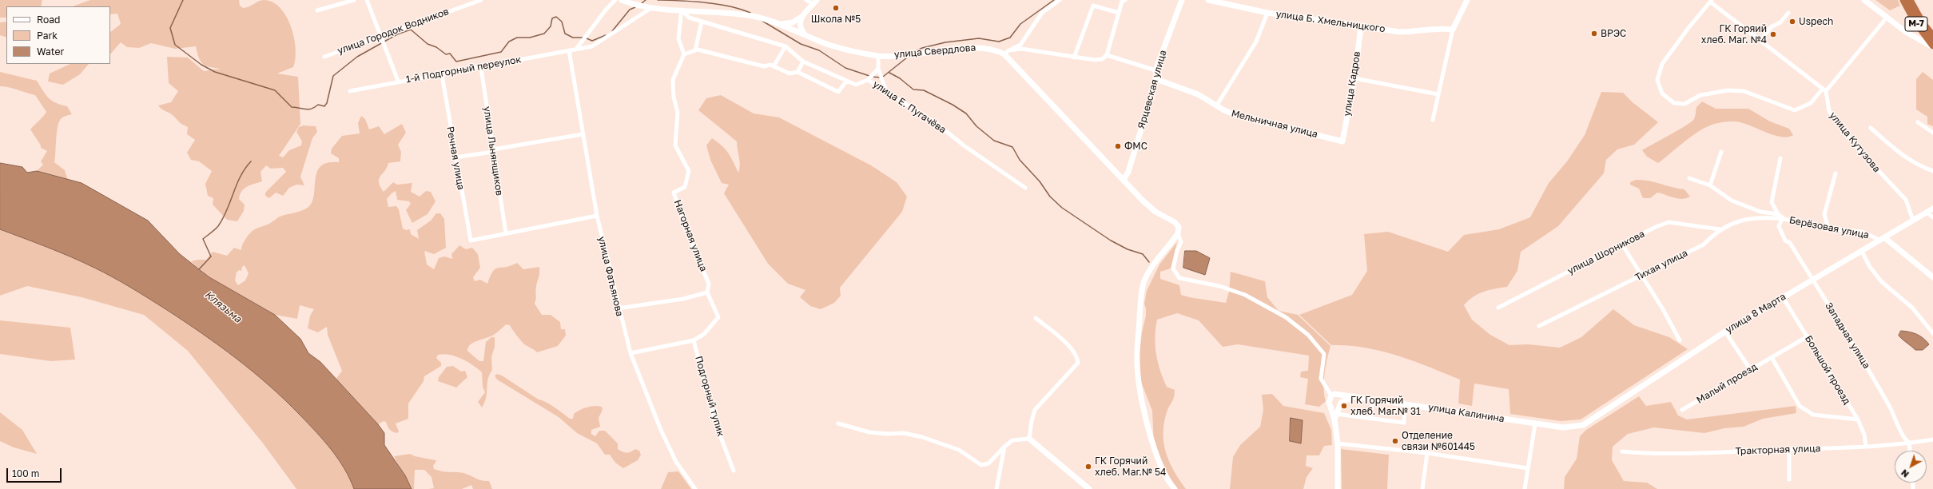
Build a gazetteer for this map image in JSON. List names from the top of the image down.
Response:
{
  "streets": {
    "highway": ["М-7"],
    "main road": [
      "улица Б. Хмельницкого",
      "улица Свердлова",
      "улица Кадров",
      "Ярцевская улица",
      "Мельничная улица",
      "улица 8 Марта",
      "улица Калинина"
    ],
    "street": [
      "улица Городок Водников",
      "1-й Подгорный переулок",
      "улица Е. Пугачёва",
      "улица Кутузова",
      "улица Льнянщиков",
      "Речная улица",
      "Берёзовая улица",
      "Нагорная улица",
      "улица Шорникова",
      "Тихая улица",
      "улица Фатьянова",
      "Западная улица",
      "Большой проезд",
      "Малый проезд",
      "Подгорный тупик",
      "Тракторная улица"
    ]
  },
  "crossings": [
    ["улица Б. Хмельницкого", "улица Кадров"],
    ["улица Свердлова", "1-й Подгорный переулок"],
    ["улица Свердлова", "Ярцевская улица"],
    ["улица Свердлова", "улица Е. Пугачёва"],
    ["1-й Подгорный переулок", "улица Льнянщиков"],
    ["1-й Подгорный переулок", "Речная улица"],
    ["1-й Подгорный переулок", "улица Фатьянова"],
    ["улица Кадров", "Мельничная улица"],
    ["Ярцевская улица", "Мельничная улица"],
    ["улица Кутузова", "улица 8 Марта"],
    ["улица Льнянщиков", "Речная улица"],
    ["Берёзовая улица", "Тихая улица"],
    ["Берёзовая улица", "улица 8 Марта"],
    ["Берёзовая улица", "Западная улица"],
    ["Нагорная улица", "Подгорный тупик"],
    ["улица Шорникова", "Тихая улица"],
    ["Тихая улица", "Западная улица"],
    ["улица 8 Марта", "Западная улица"],
    ["улица 8 Марта", "Большой проезд"],
    ["улица 8 Марта", "улица Калинина"],
    ["Западная улица", "Тракторная улица"],
    ["Большой проезд", "Малый проезд"],
    ["Большой проезд", "Тракторная улица"]
  ],
  "water": ["Клязьма"],
  "places": [
    "Школа №5",
    "Uspech",
    "ВРЭС",
    "ГК Горяий хлеб. Маг. №4",
    "ФМС",
    "ГК Горячий хлеб. Маг.№ 31",
    "Отделение связи №601445",
    "ГК Горячий хлеб. Маг.№ 54"
  ],
  "legend": ["Road", "Park", "Water"],
  "scale_bar": "100 m",
  "north": "bottom left"
}
